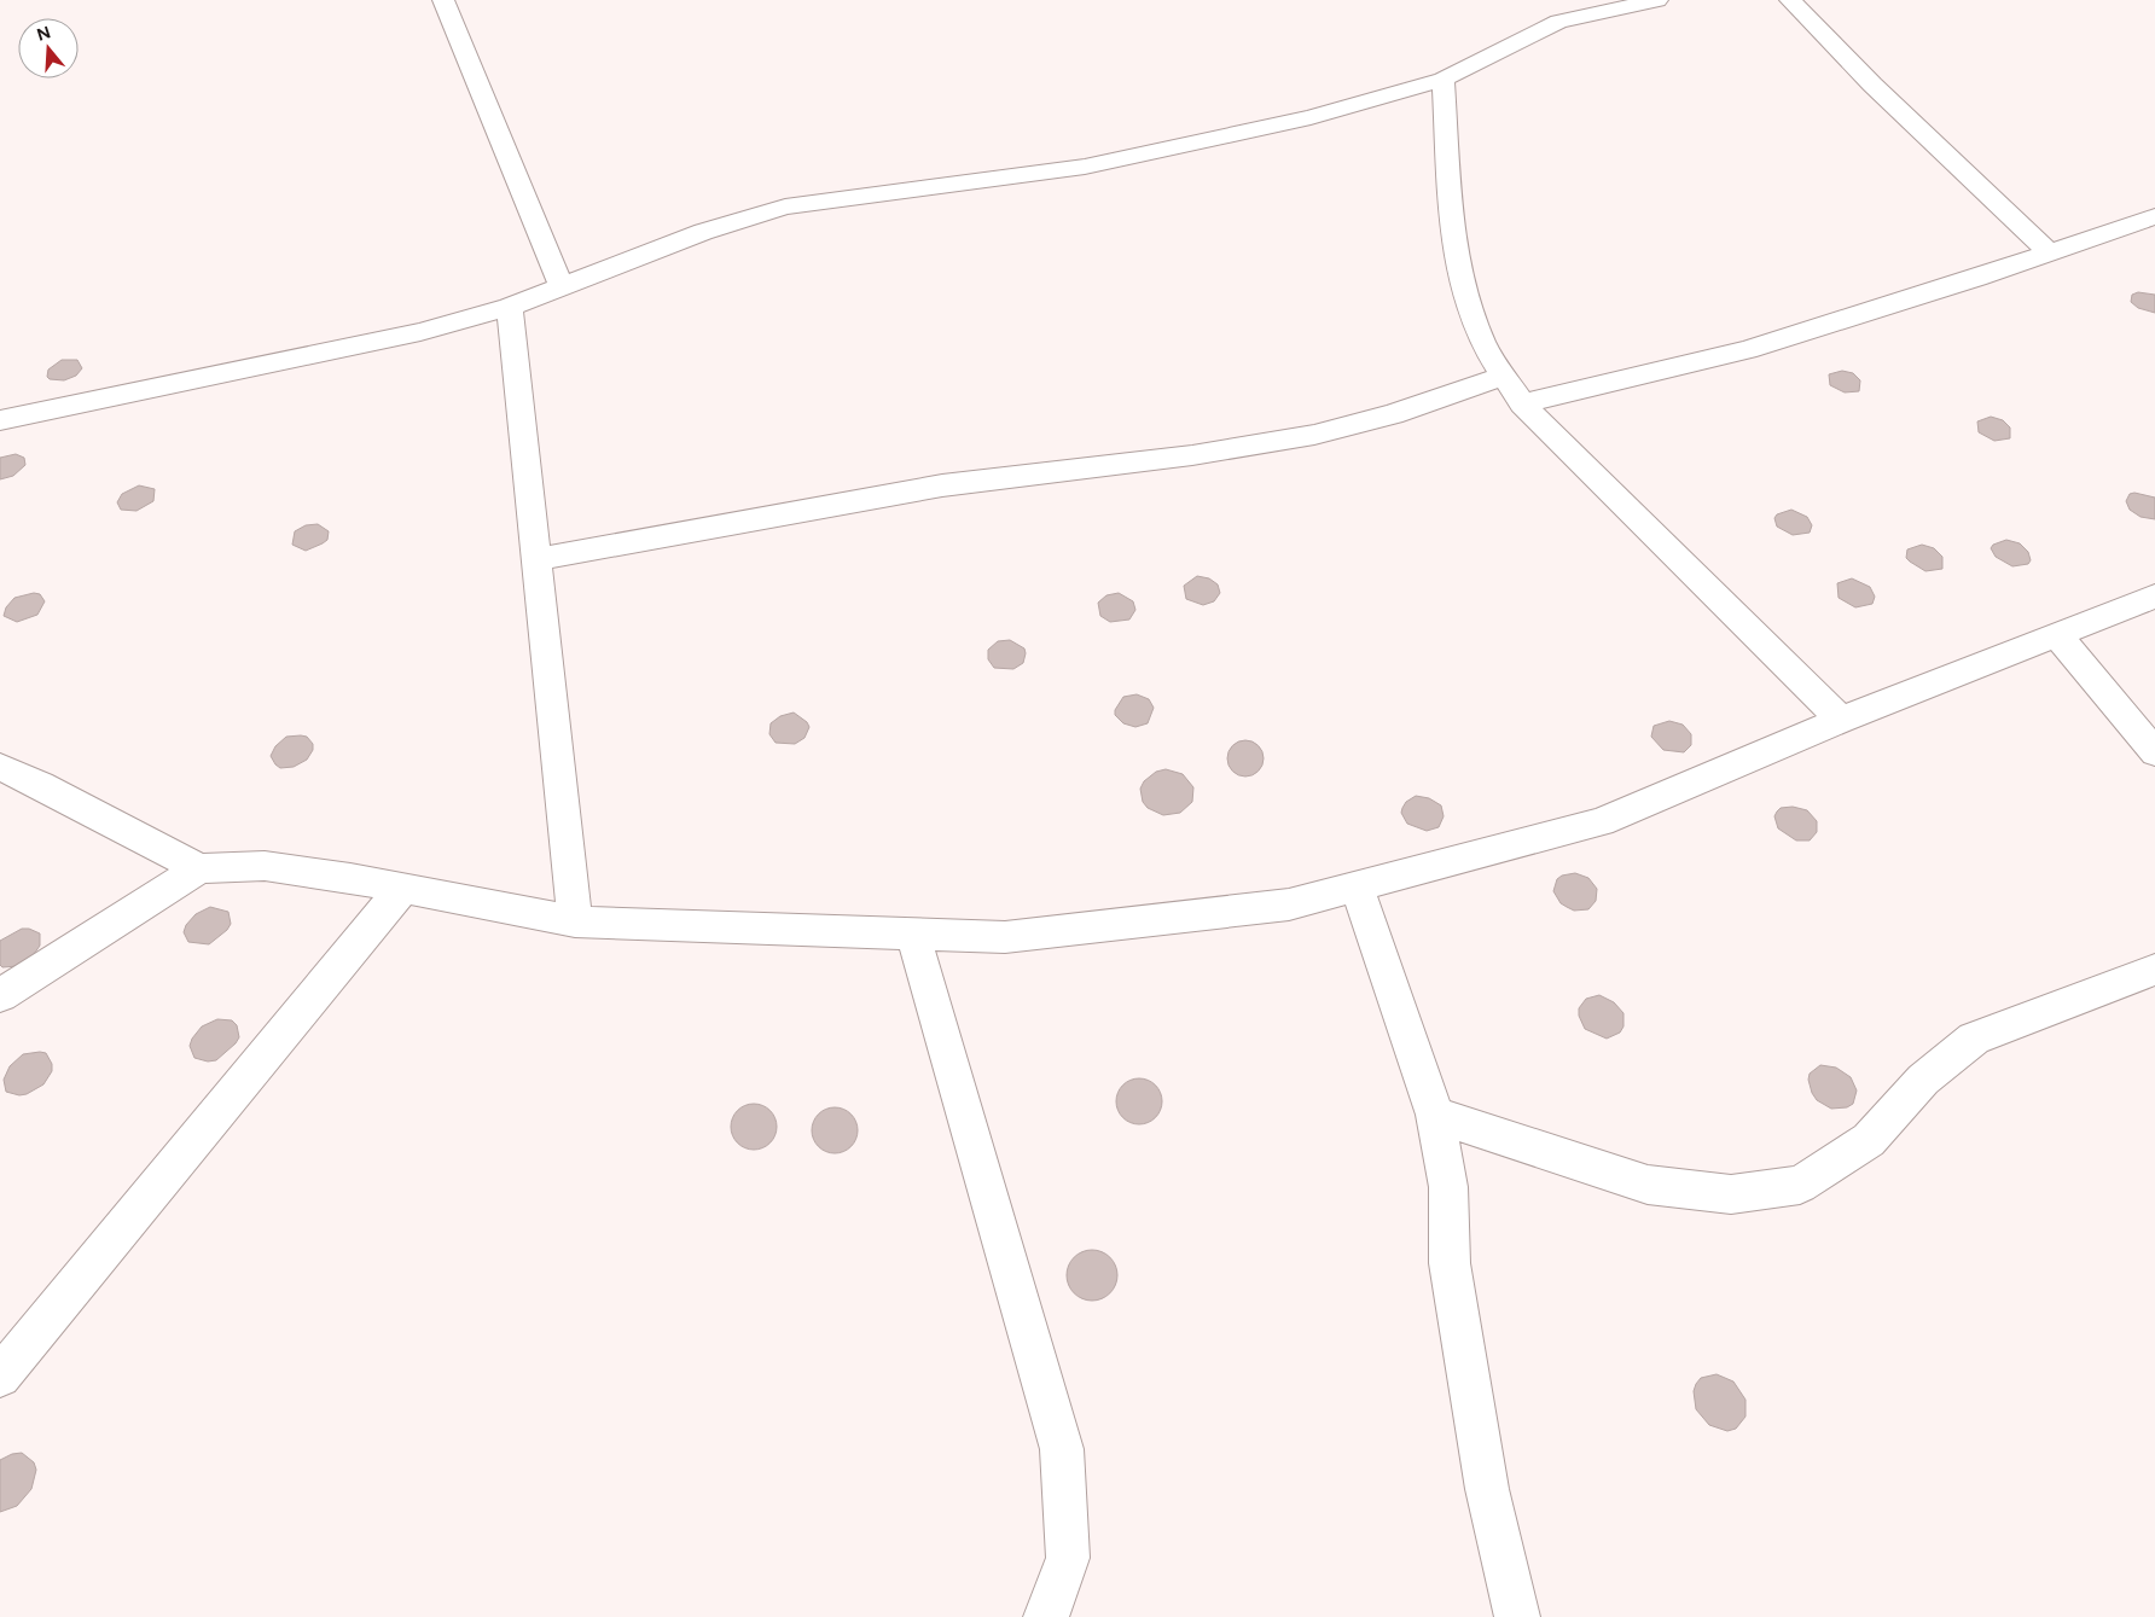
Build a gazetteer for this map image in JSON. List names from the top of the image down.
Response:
{
  "north": "top"
}
